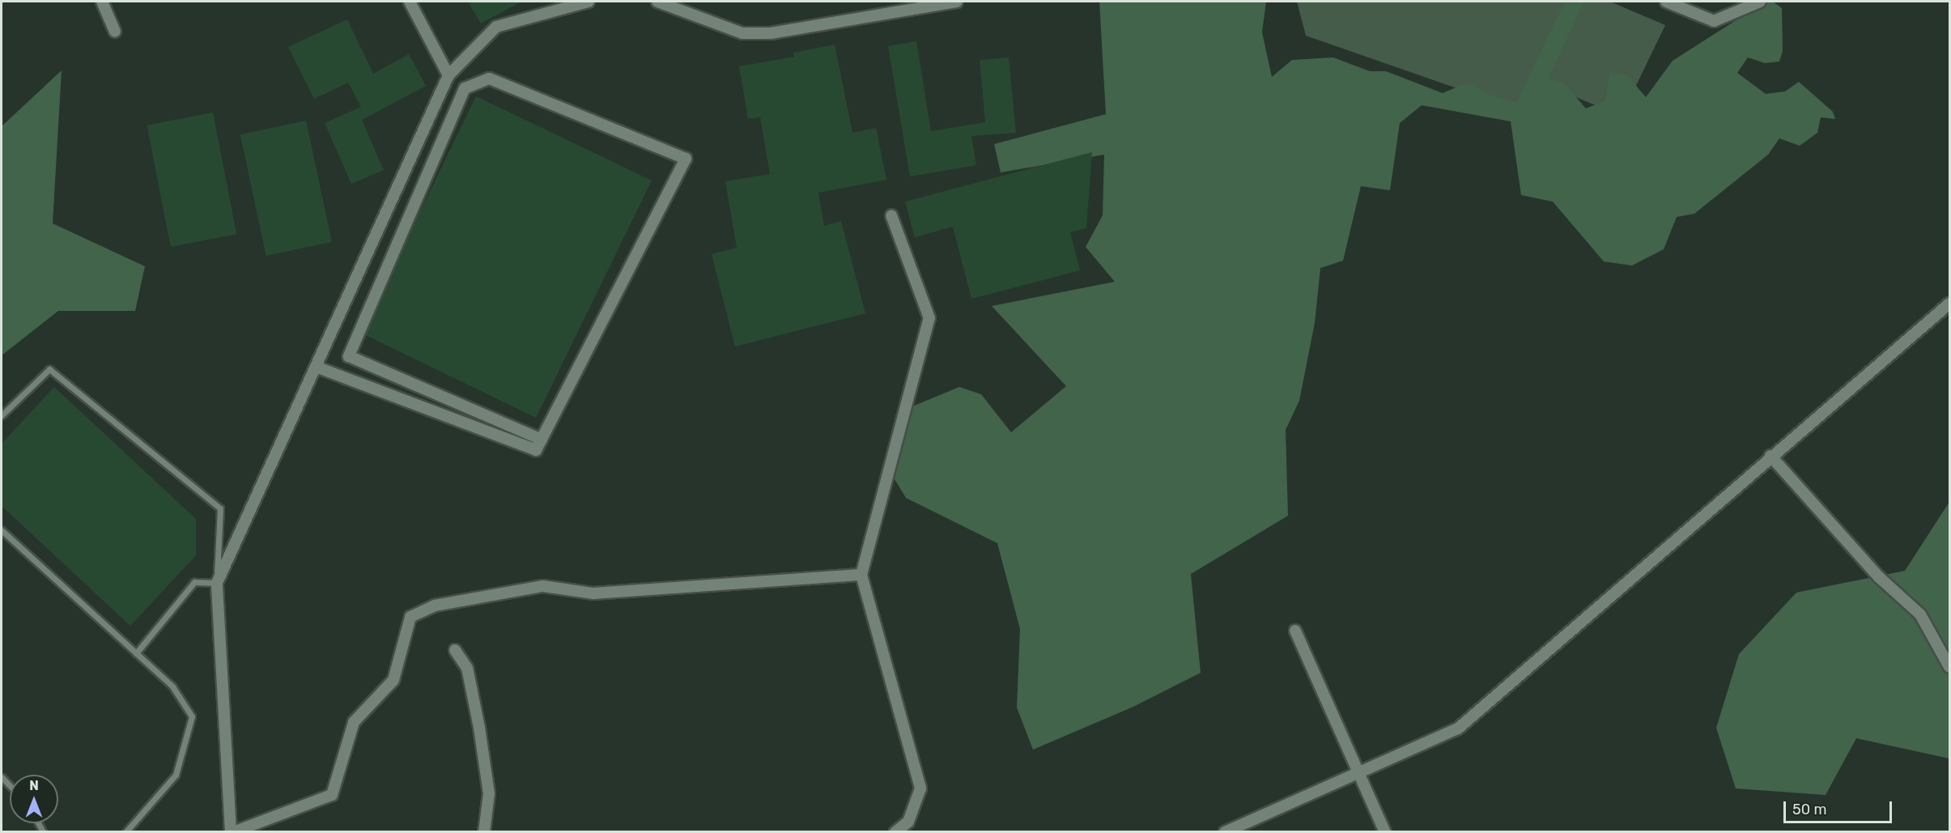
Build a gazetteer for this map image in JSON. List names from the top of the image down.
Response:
{
  "scale_bar": "50 m",
  "north": "top"
}
